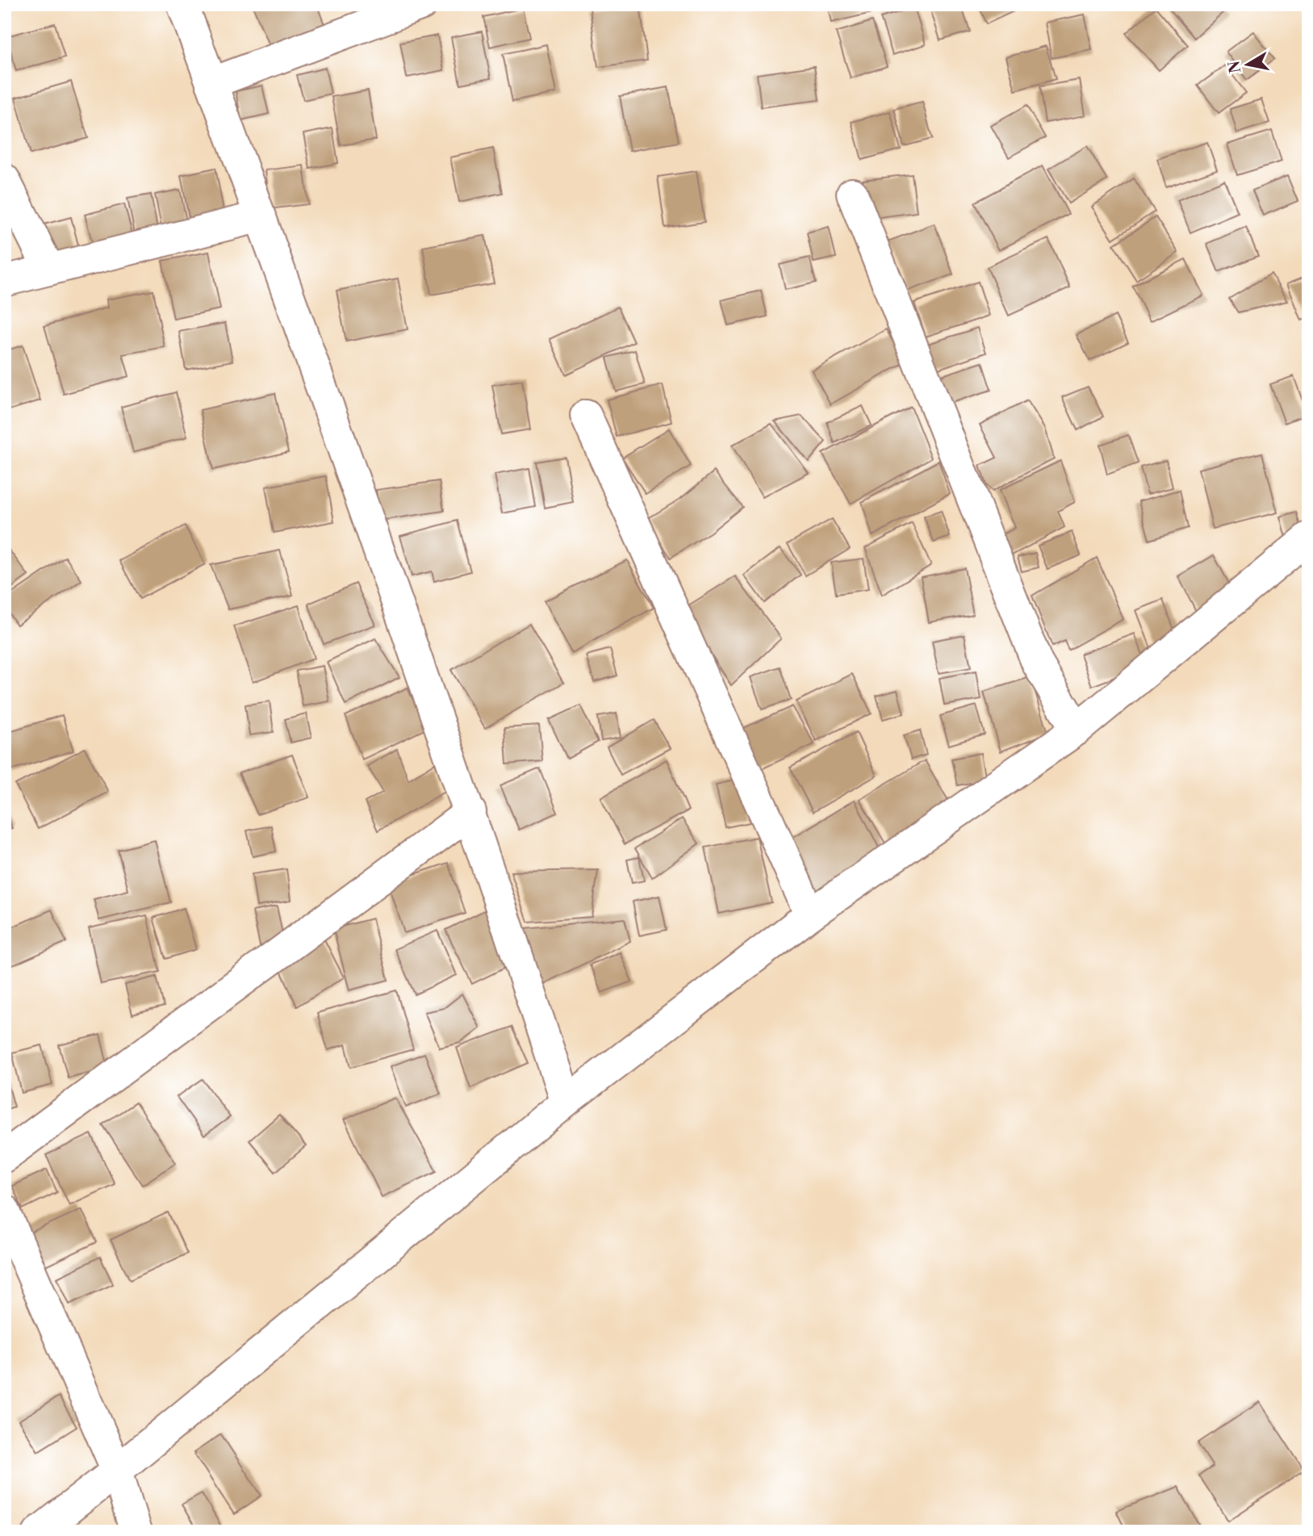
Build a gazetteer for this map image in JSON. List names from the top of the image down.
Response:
{
  "north": "left"
}
